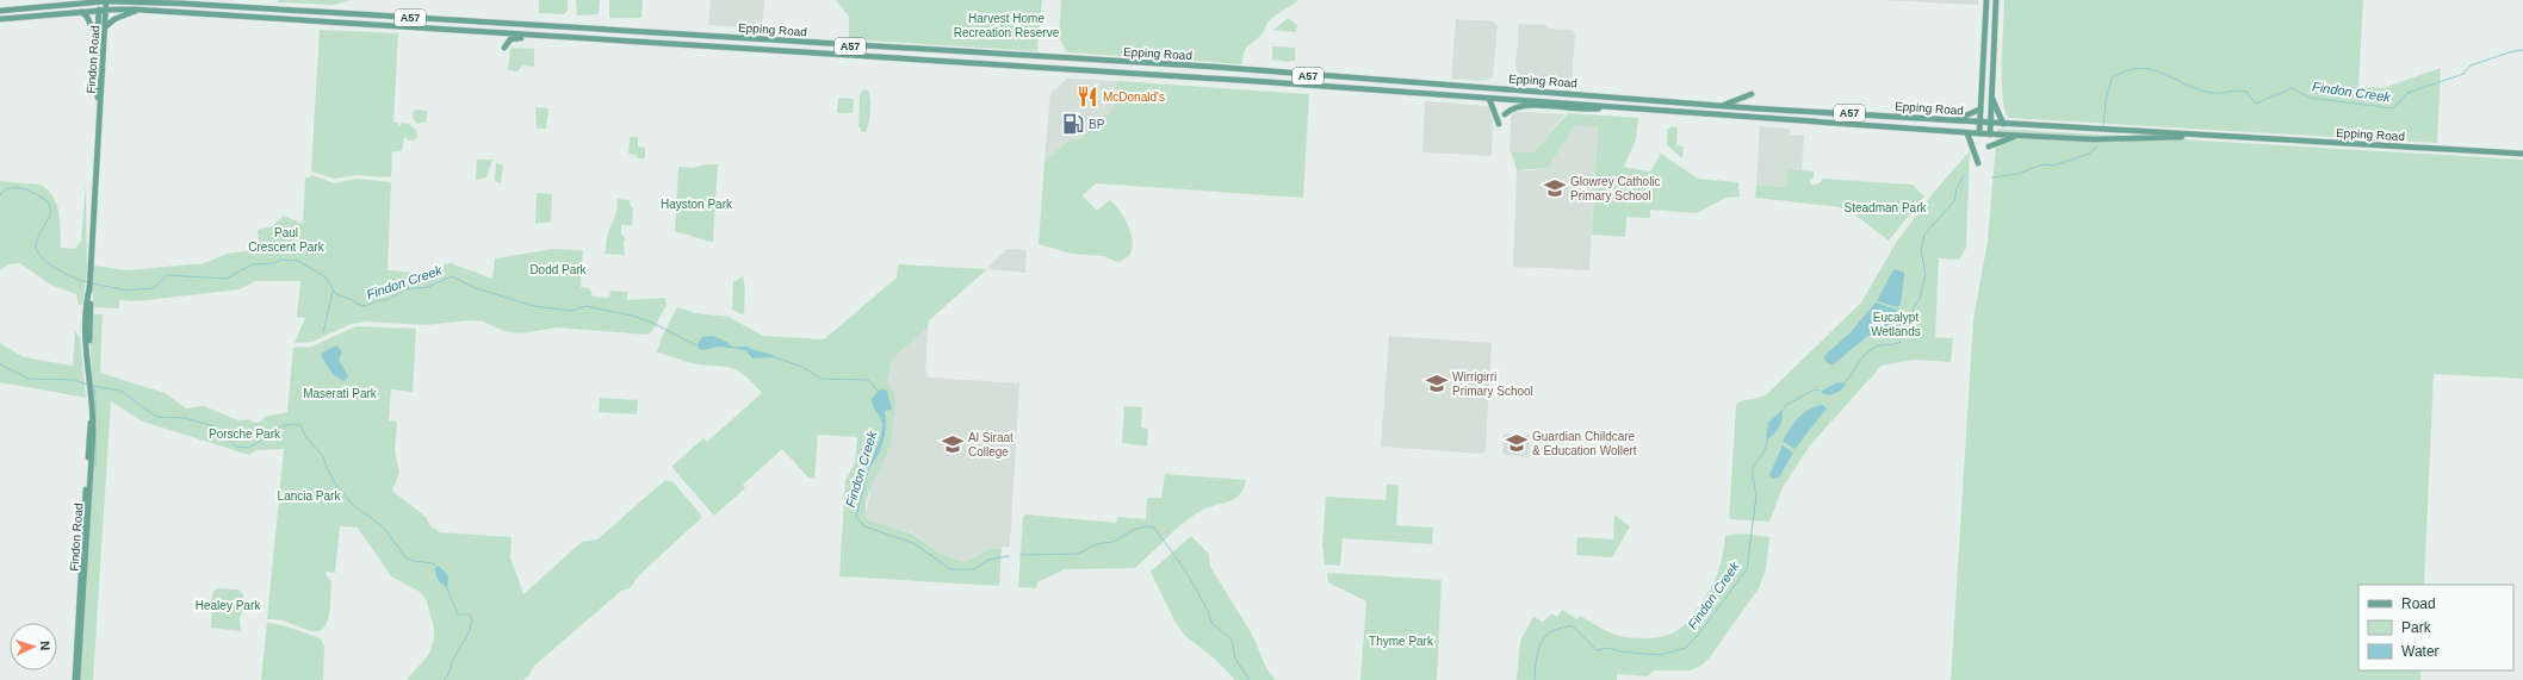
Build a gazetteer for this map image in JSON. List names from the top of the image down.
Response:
{
  "streets": {
    "main road": ["A57", "Epping Road", "Findon Road"]
  },
  "crossings": [
    ["Epping Road", "Findon Road"]
  ],
  "water": ["Findon Creek"],
  "parks": [
    "Harvest Home Recreation Reserve",
    "Hayston Park",
    "Steadman Park",
    "Paul Crescent Park",
    "Dodd Park",
    "Eucalypt Wetlands",
    "Maserati Park",
    "Porsche Park",
    "Lancia Park",
    "Healey Park",
    "Thyme Park"
  ],
  "places": {
    "restaurant": ["McDonald's"],
    "fuel station": ["BP"],
    "school or university": [
      "Glowrey Catholic Primary School",
      "Wirrigirri Primary School",
      "Guardian Childcare & Education Wollert",
      "Al Siraat College"
    ]
  },
  "legend": ["Road", "Park", "Water"],
  "north": "right"
}
